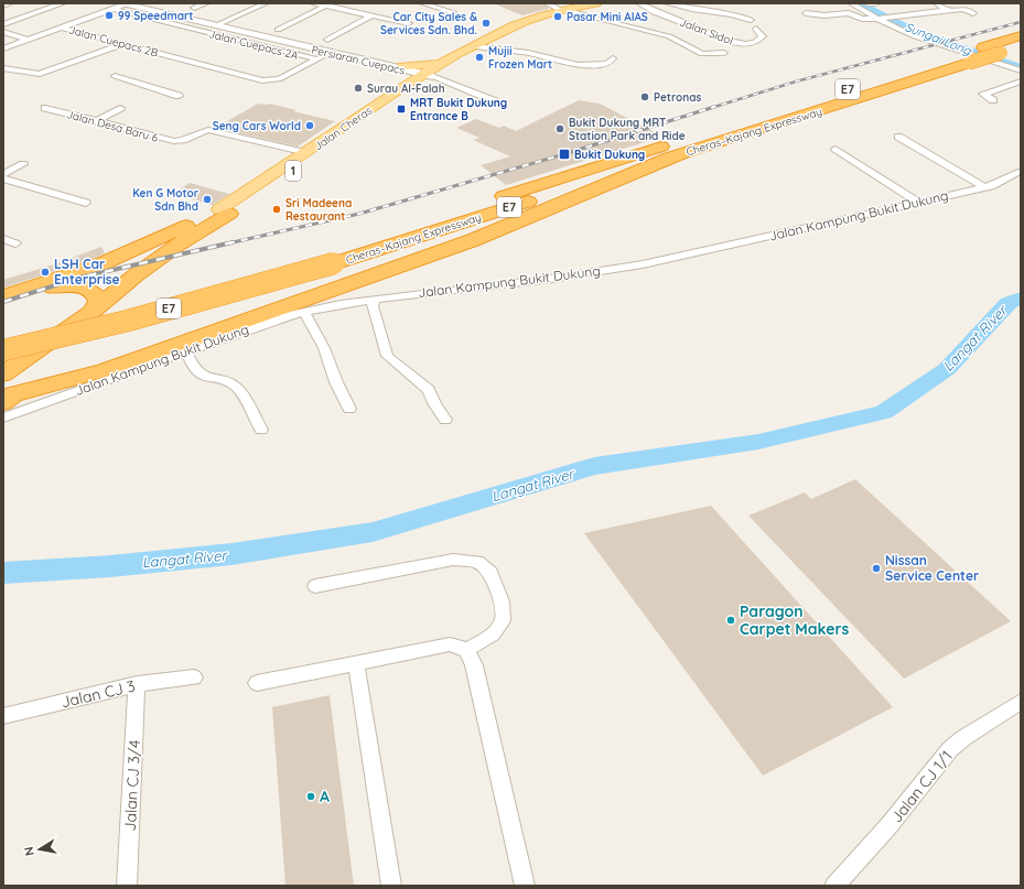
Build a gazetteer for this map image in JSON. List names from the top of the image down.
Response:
{
  "streets": {
    "highway": ["E7", "Cheras–Kajang Expressway"],
    "main road": ["Jalan Cheras", "1"],
    "street": [
      "Jalan Sidol",
      "Jalan Cuepacs 2B",
      "Jalan Cuepacs 2A",
      "Persiaran Cuepacs",
      "Jalan Desa Baru 6",
      "Jalan Kampung Bukit Dukung",
      "Jalan CJ 3",
      "Jalan CJ 3/4",
      "Jalan CJ 1/1"
    ]
  },
  "crossings": [
    ["Jalan Cuepacs 2B", "Jalan Cuepacs 2A"],
    ["Persiaran Cuepacs", "Jalan Cheras"],
    ["Jalan Desa Baru 6", "Jalan Cheras"],
    ["Jalan CJ 3", "Jalan CJ 3/4"]
  ],
  "water": ["Sungai Long", "Langat River"],
  "places": {
    "other": [
      "99 Speedmart",
      "Pasar Mini AIAS",
      "Car City Sales & Services Sdn. Bhd.",
      "Mujii Frozen Mart",
      "Surau Al-Falah",
      "Petronas",
      "Seng Cars World",
      "Bukit Dukung MRT Station Park and Ride",
      "Ken G Motor Sdn Bhd",
      "Sri Madeena Restaurant",
      "LSH Car Enterprise",
      "Nissan Service Center",
      "Paragon Carpet Makers",
      "A"
    ],
    "transit": ["MRT Bukit Dukung Entrance B", "Bukit Dukung"]
  },
  "north": "left"
}
